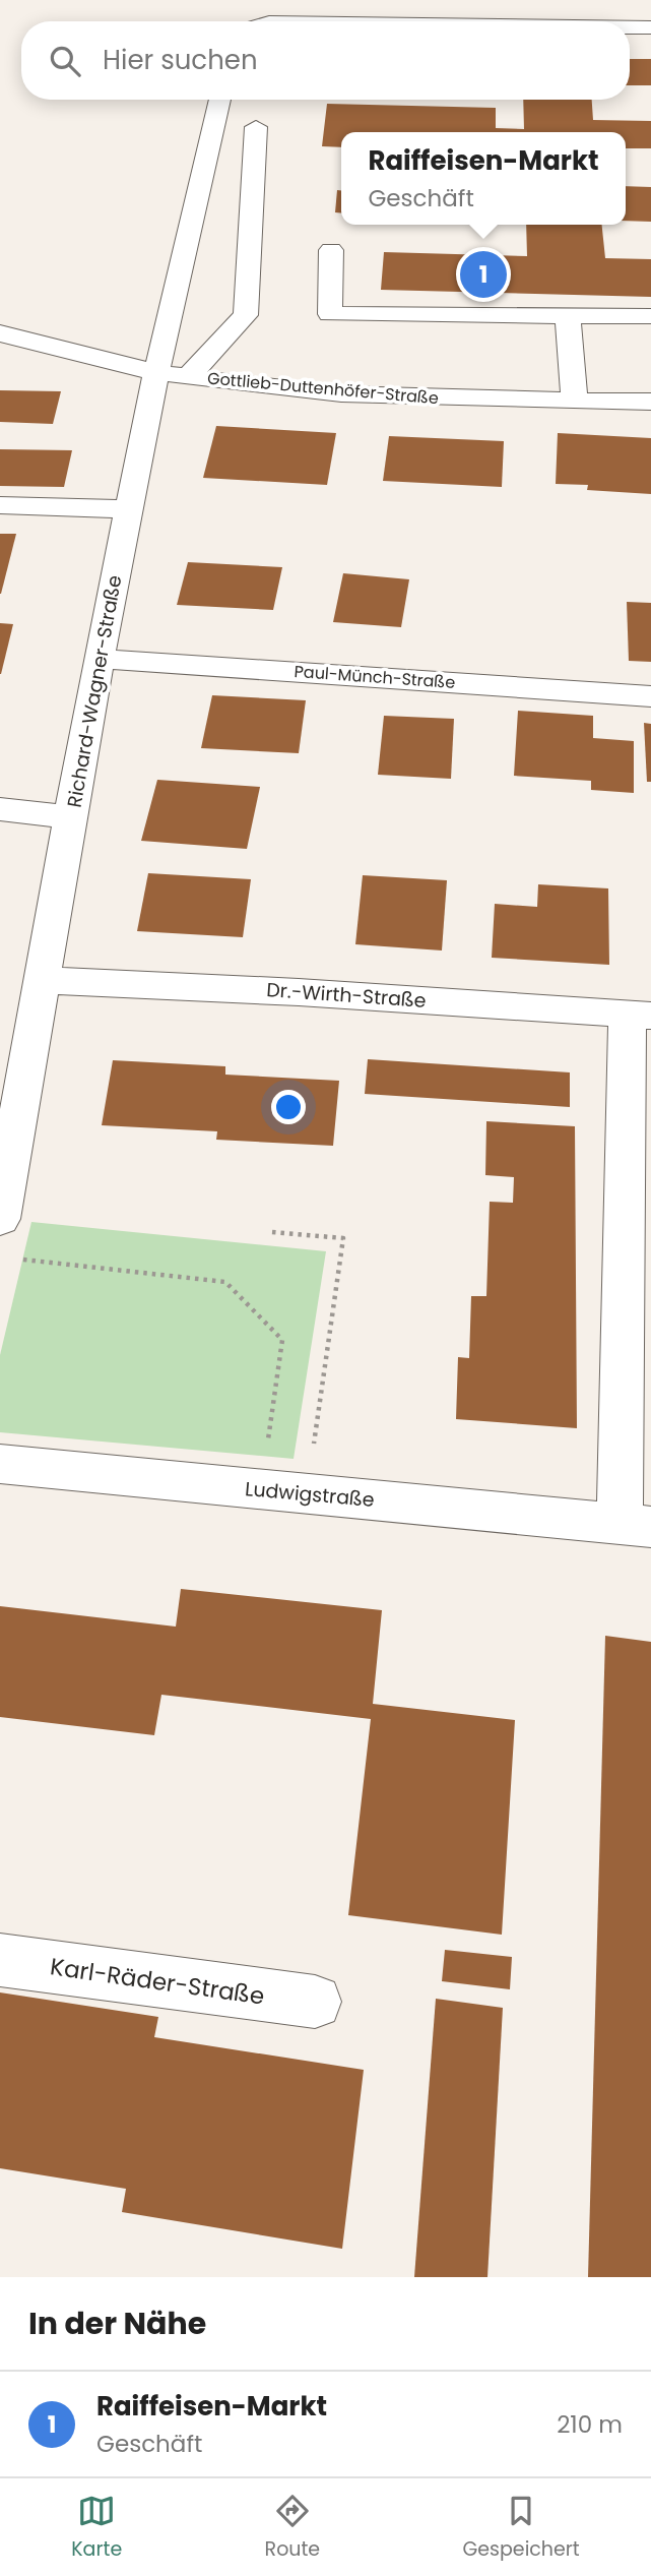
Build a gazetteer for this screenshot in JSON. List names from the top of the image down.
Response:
{
  "streets": {
    "street": [
      "Gottlieb-Duttenhöfer-Straße",
      "Paul-Münch-Straße",
      "Richard-Wagner-Straße",
      "Dr.-Wirth-Straße",
      "Ludwigstraße",
      "Karl-Räder-Straße"
    ]
  },
  "crossings": [
    ["Gottlieb-Duttenhöfer-Straße", "Richard-Wagner-Straße"],
    ["Paul-Münch-Straße", "Richard-Wagner-Straße"],
    ["Richard-Wagner-Straße", "Dr.-Wirth-Straße"],
    ["Dr.-Wirth-Straße", "Ludwigstraße"]
  ],
  "page": {
    "search": "Hier suchen",
    "popup": ["Raiffeisen-Markt", "Geschäft"],
    "pins": "1",
    "heading": "In der Nähe",
    "list": [
      {
        "mark": "1",
        "name": "Raiffeisen-Markt",
        "note": "Geschäft",
        "value": "210 m"
      }
    ],
    "nav": ["Karte", "Route", "Gespeichert"]
  }
}
